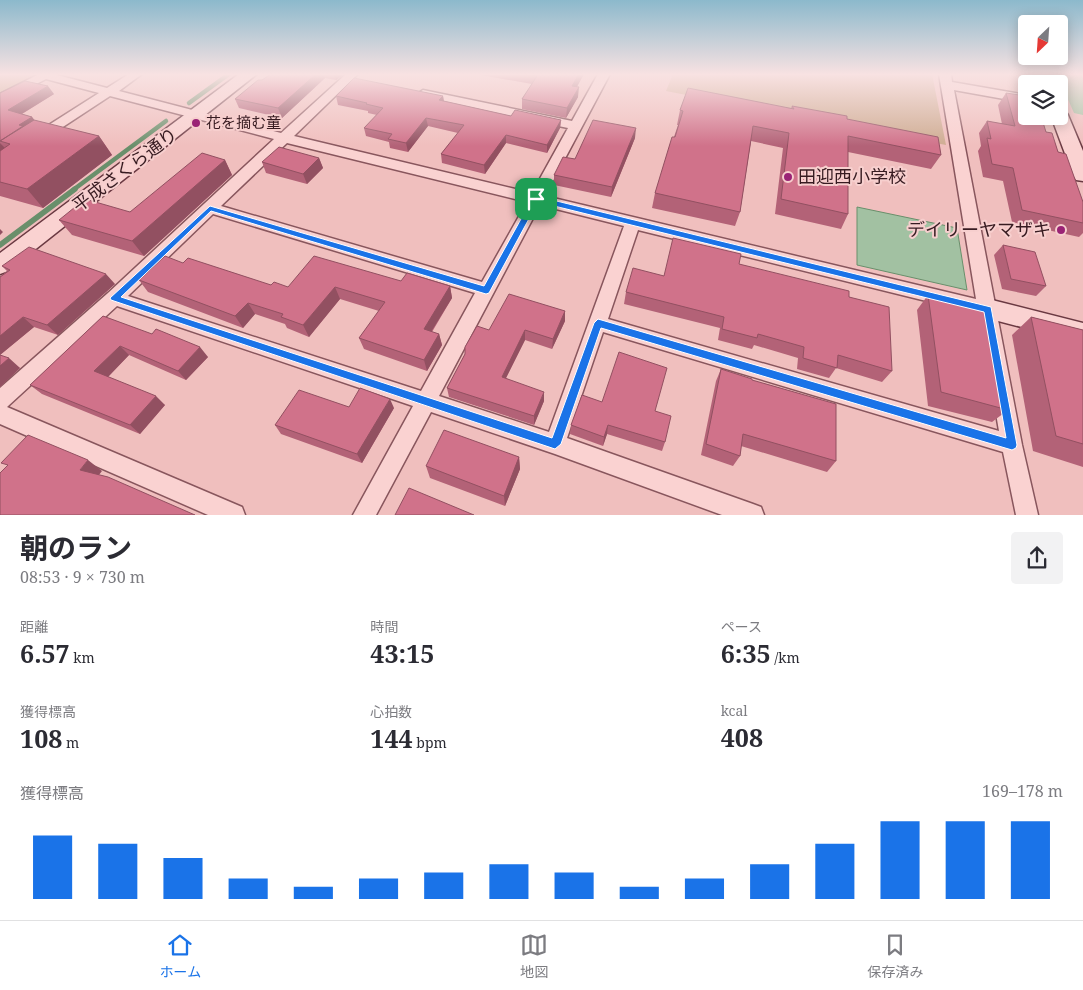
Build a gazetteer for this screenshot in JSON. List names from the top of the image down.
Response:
{
  "streets": {
    "street": ["平成さくら通り"]
  },
  "places": ["花を摘む童", "田迎西小学校", "デイリーヤマザキ"],
  "north": "bottom left",
  "page": {
    "heading": ["朝のラン", "08:53 · 9 × 730 m"],
    "stats": [
      ["距離", "6.57 km"],
      ["時間", "43:15"],
      ["ペース", "6:35 /km"],
      ["獲得標高", "108 m"],
      ["心拍数", "144 bpm"],
      ["kcal", "408"]
    ],
    "chart": ["獲得標高", "169–178 m"],
    "tabs": ["ホーム", "地図", "保存済み"]
  }
}
